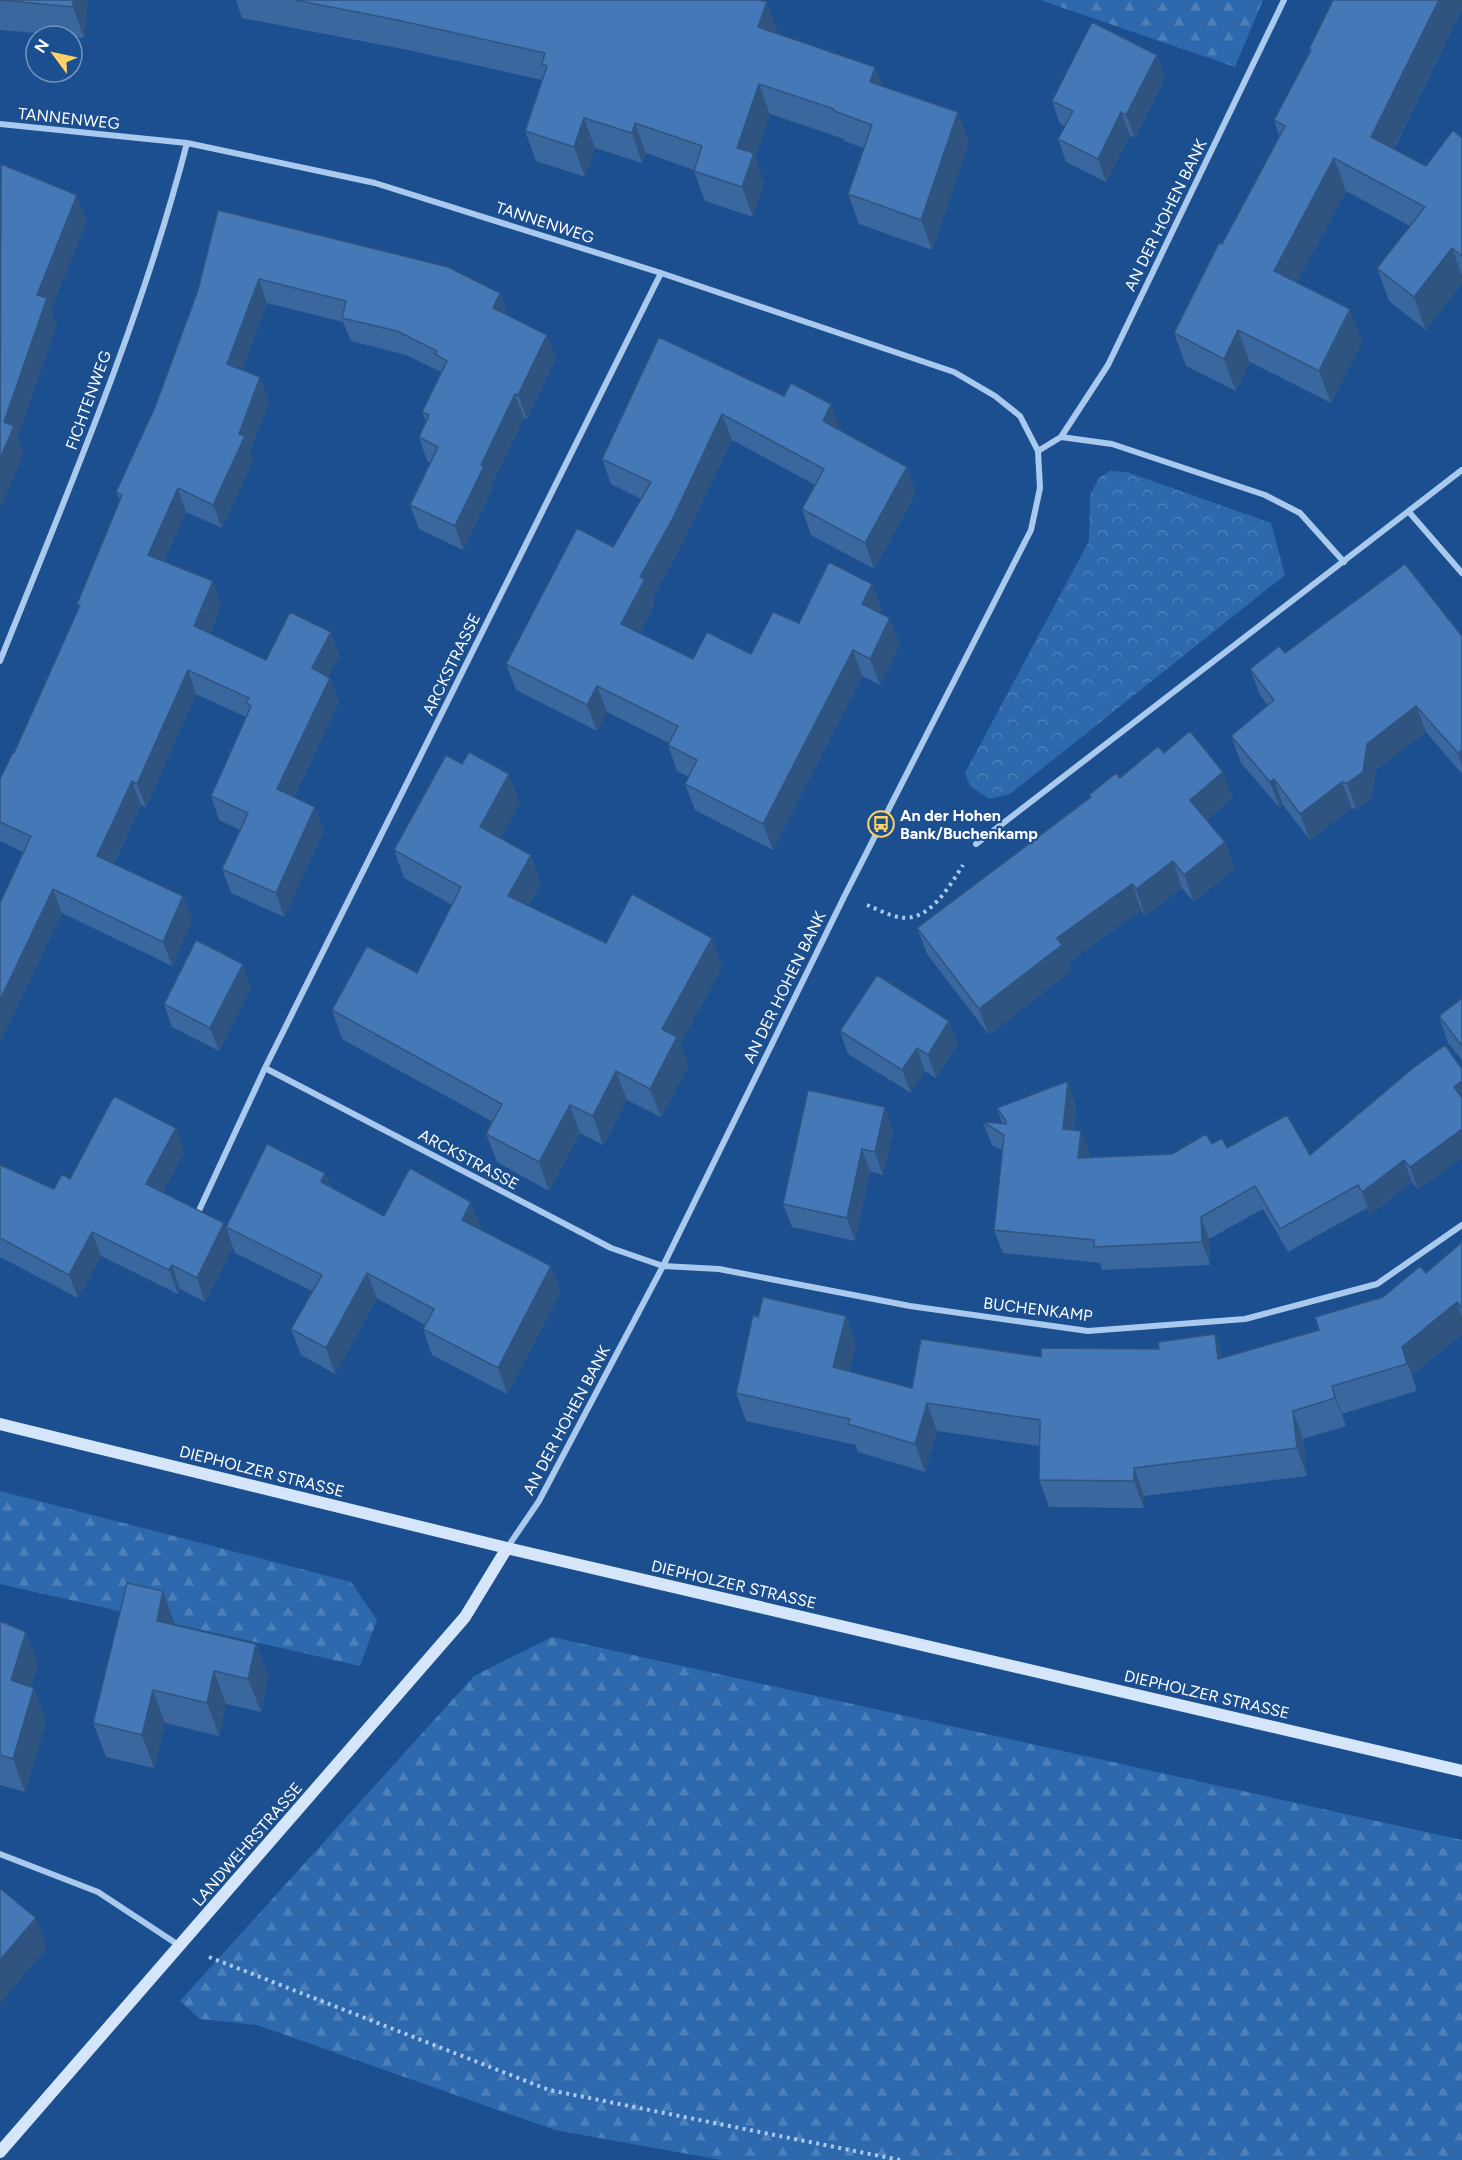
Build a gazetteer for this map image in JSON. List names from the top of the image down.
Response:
{
  "streets": {
    "main road": ["DIEPHOLZER STRASSE", "LANDWEHRSTRASSE"],
    "street": [
      "TANNENWEG",
      "AN DER HOHEN BANK",
      "FICHTENWEG",
      "ARCKSTRASSE",
      "BUCHENKAMP"
    ]
  },
  "crossings": [
    ["TANNENWEG", "AN DER HOHEN BANK"],
    ["TANNENWEG", "FICHTENWEG"],
    ["TANNENWEG", "ARCKSTRASSE"],
    ["AN DER HOHEN BANK", "ARCKSTRASSE"],
    ["AN DER HOHEN BANK", "BUCHENKAMP"],
    ["AN DER HOHEN BANK", "DIEPHOLZER STRASSE"],
    ["AN DER HOHEN BANK", "LANDWEHRSTRASSE"],
    ["ARCKSTRASSE", "BUCHENKAMP"],
    ["DIEPHOLZER STRASSE", "LANDWEHRSTRASSE"]
  ],
  "places": {
    "bus stop": ["An der Hohen Bank/Buchenkamp"]
  },
  "north": "top left"
}
